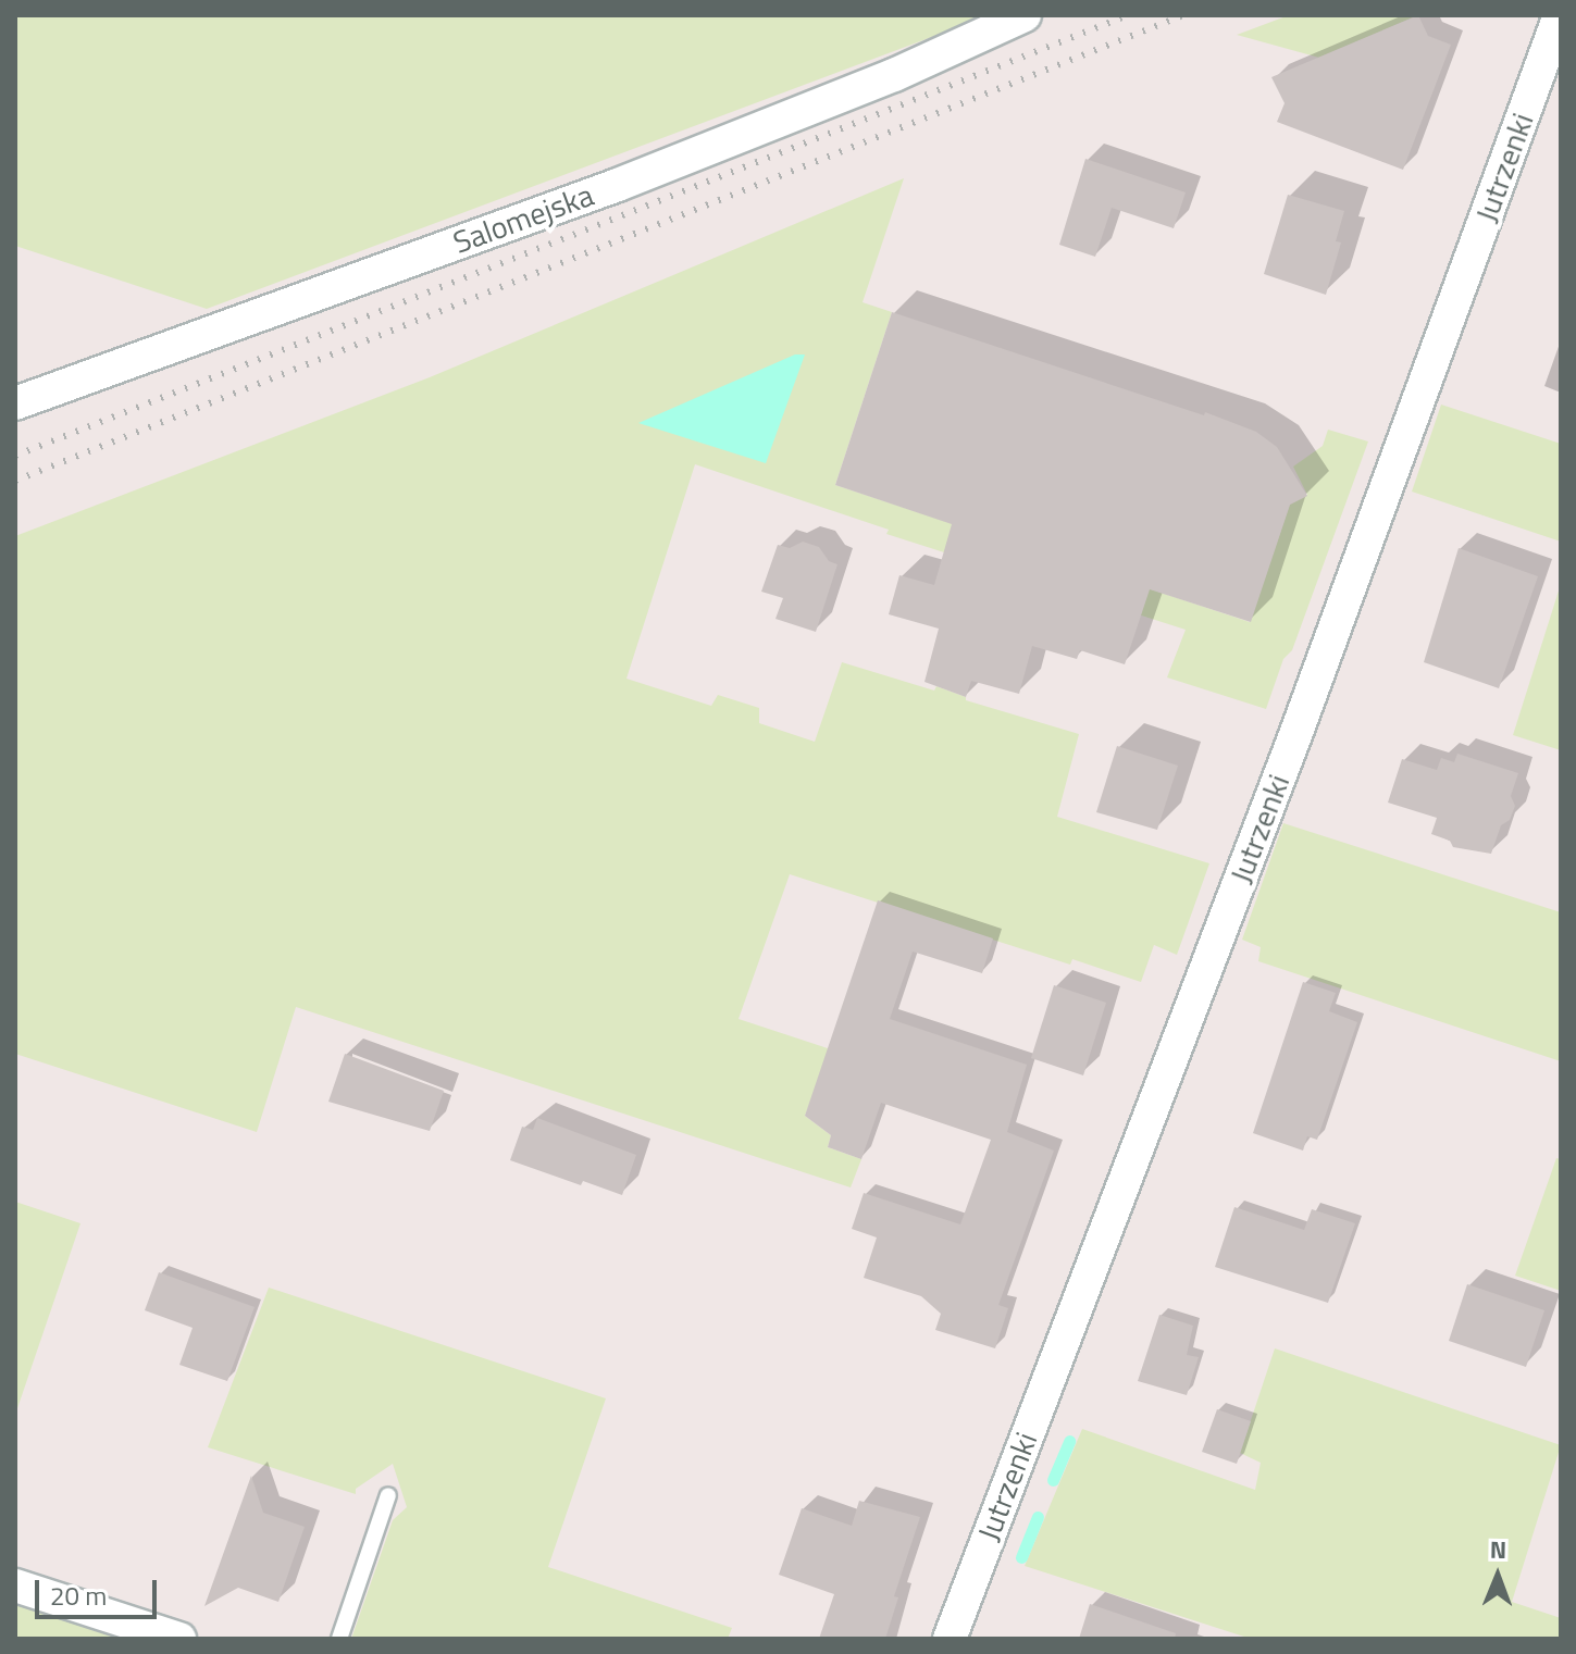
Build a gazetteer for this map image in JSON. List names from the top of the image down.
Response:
{
  "streets": {
    "street": ["Jutrzenki", "Salomejska"]
  },
  "scale_bar": "20 m",
  "north": "top"
}
